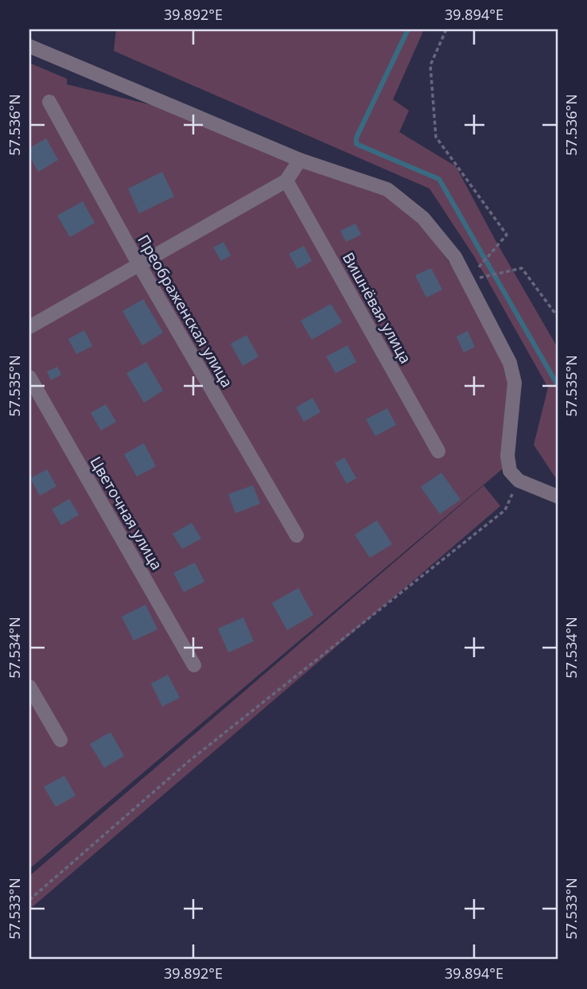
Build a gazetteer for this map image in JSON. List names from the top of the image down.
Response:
{
  "streets": {
    "street": ["Вишнёвая улица", "Преображенская улица", "Цветочная улица"]
  },
  "coordinates": [
    "39.892°E",
    "39.894°E",
    "57.536°N",
    "57.535°N",
    "57.534°N",
    "57.533°N"
  ]
}
